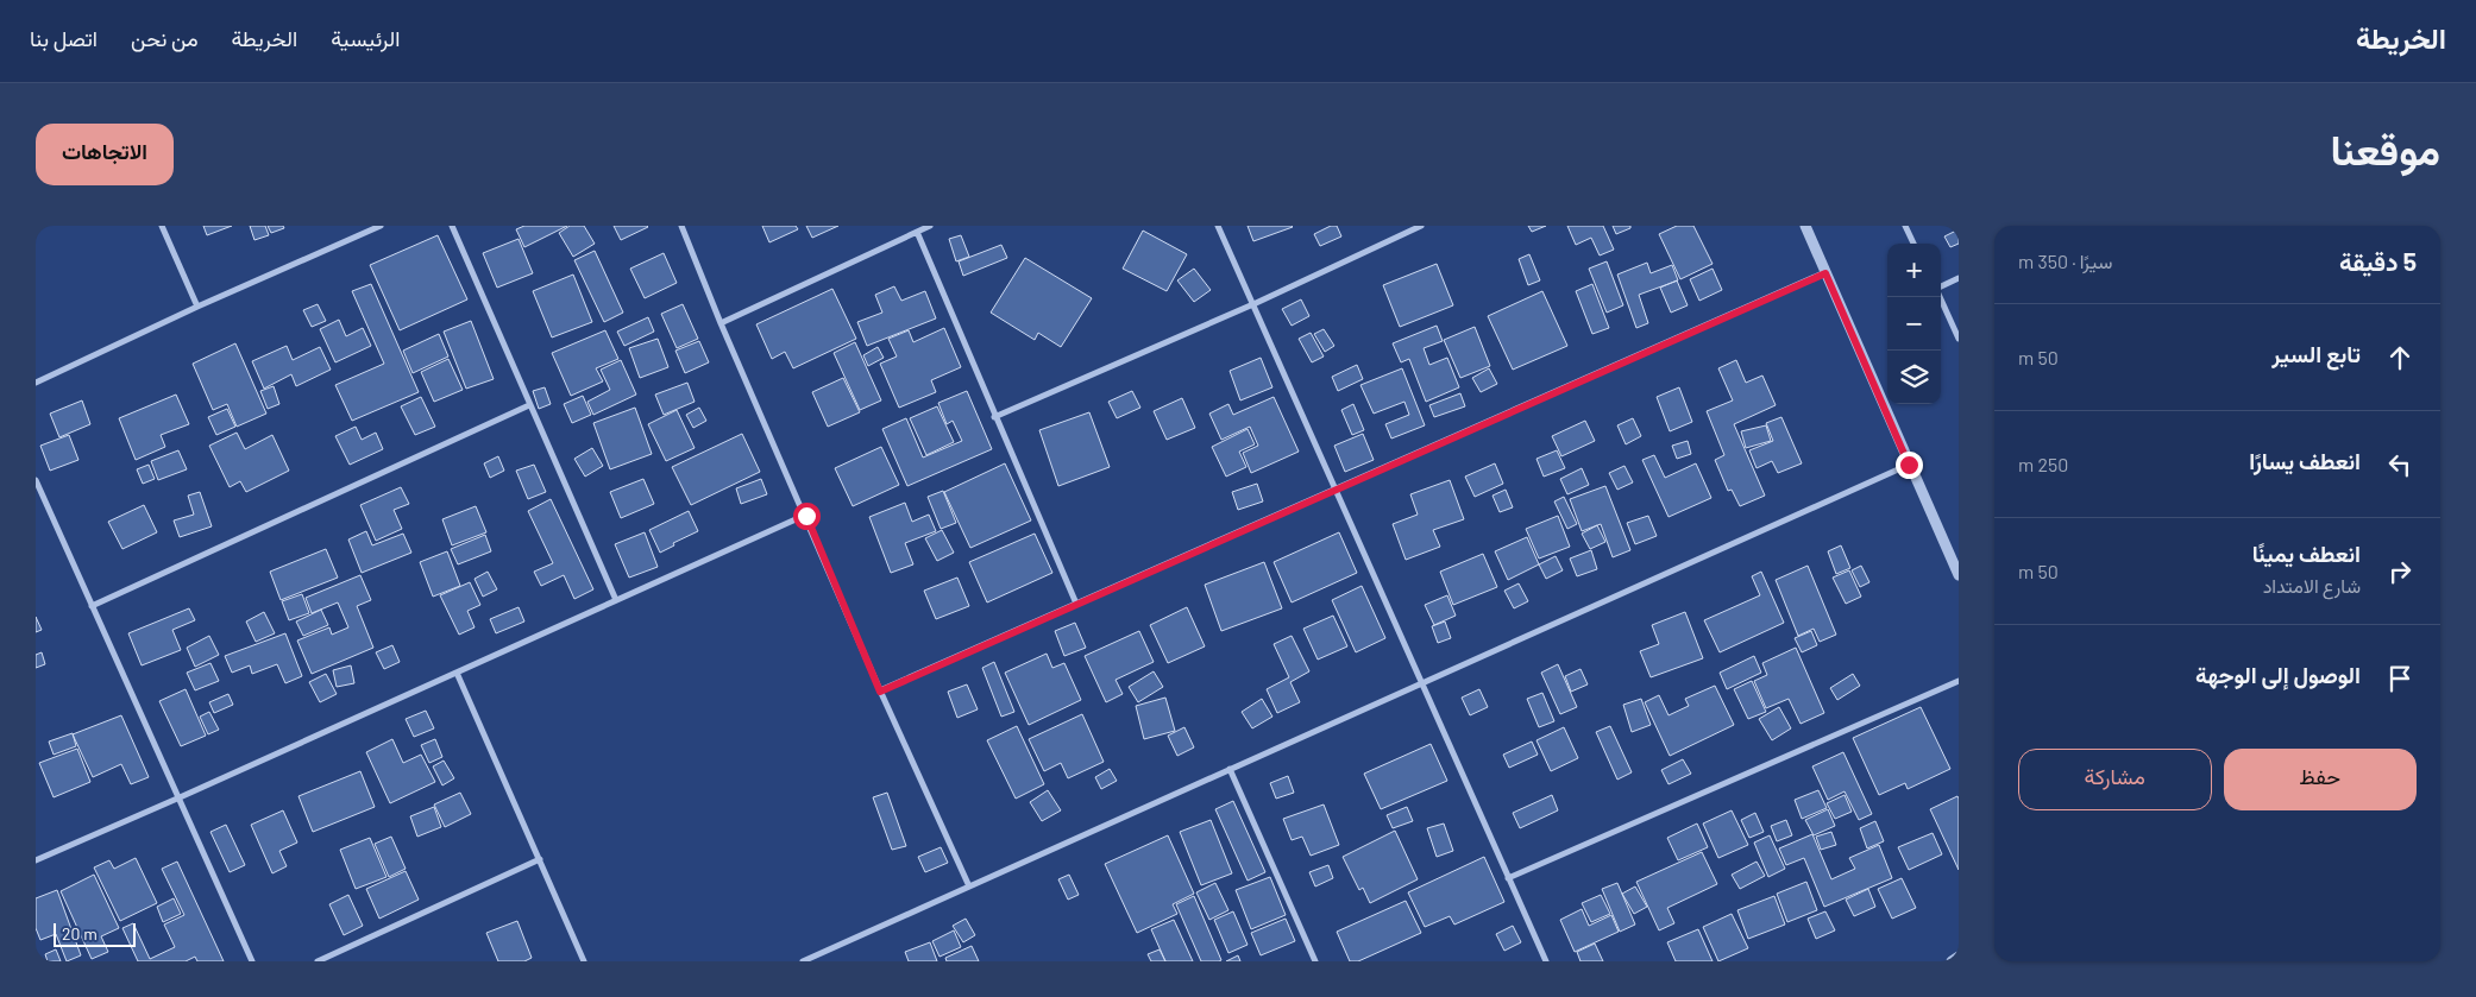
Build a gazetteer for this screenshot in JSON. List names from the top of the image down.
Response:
{
  "scale_bar": "20 m",
  "page": {
    "header": "الخريطة",
    "nav": [
      "الرئيسية",
      "الخريطة",
      "من نحن",
      "اتصل بنا"
    ],
    "title": "موقعنا",
    "buttons": [
      "الاتجاهات",
      ["حفظ", "مشاركة"]
    ],
    "heading": ["5 دقيقة", "سيرًا · 350 m"],
    "map_buttons": ["+", "−"],
    "list": [
      ["تابع السير", "50 m"],
      ["انعطف يسارًا", "250 m"],
      ["انعطف يمينًا", "شارع الامتداد", "50 m"],
      "الوصول إلى الوجهة"
    ],
    "scale": "20 m"
  }
}
